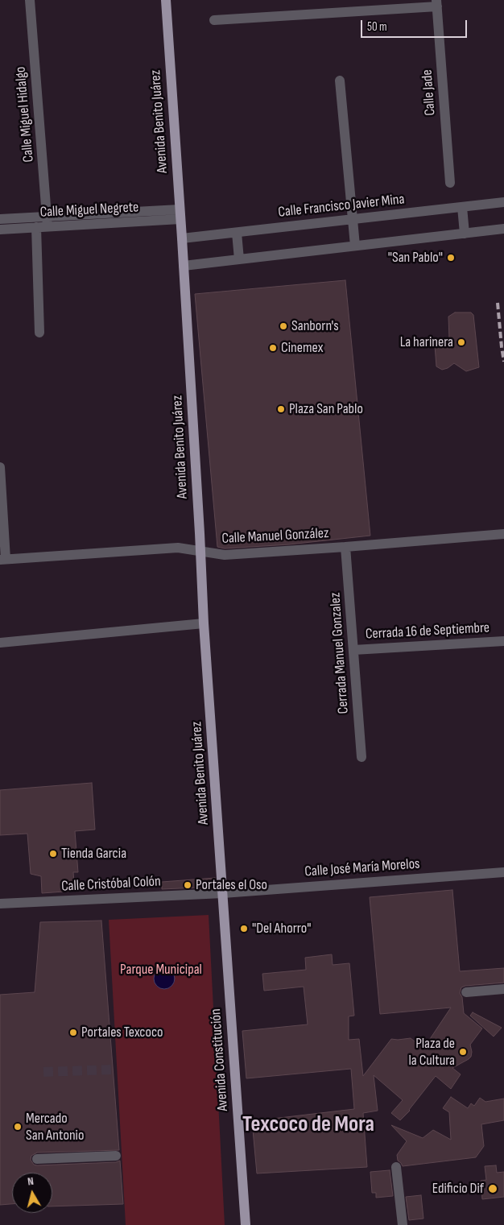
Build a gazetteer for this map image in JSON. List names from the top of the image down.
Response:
{
  "streets": {
    "main road": ["Avenida Benito Juárez", "Avenida Constitución"],
    "street": [
      "Calle Jade",
      "Calle Miguel Hidalgo",
      "Calle Francisco Javier Mina",
      "Calle Miguel Negrete",
      "Calle Manuel González",
      "Cerrada 16 de Septiembre",
      "Cerrada Manuel Gonzalez",
      "Calle José María Morelos",
      "Calle Cristóbal Colón"
    ]
  },
  "crossings": [
    ["Calle Miguel Hidalgo", "Calle Miguel Negrete"],
    ["Avenida Benito Juárez", "Calle Francisco Javier Mina"],
    ["Avenida Benito Juárez", "Calle Miguel Negrete"],
    ["Avenida Benito Juárez", "Calle Manuel González"],
    ["Avenida Benito Juárez", "Calle José María Morelos"],
    ["Avenida Benito Juárez", "Calle Cristóbal Colón"],
    ["Avenida Benito Juárez", "Avenida Constitución"],
    ["Calle Manuel González", "Cerrada Manuel Gonzalez"],
    ["Cerrada 16 de Septiembre", "Cerrada Manuel Gonzalez"],
    ["Calle José María Morelos", "Calle Cristóbal Colón"],
    ["Calle José María Morelos", "Avenida Constitución"],
    ["Calle Cristóbal Colón", "Avenida Constitución"]
  ],
  "districts": ["Texcoco de Mora"],
  "parks": ["Parque Municipal"],
  "places": [
    "\"San Pablo\"",
    "Sanborn's",
    "La harinera",
    "Cinemex",
    "Plaza San Pablo",
    "Tienda Garcia",
    "Portales el Oso",
    "\"Del Ahorro\"",
    "Portales Texcoco",
    "Plaza de la Cultura",
    "Mercado San Antonio",
    "Edificio Dif"
  ],
  "scale_bar": "50 m",
  "north": "top"
}
